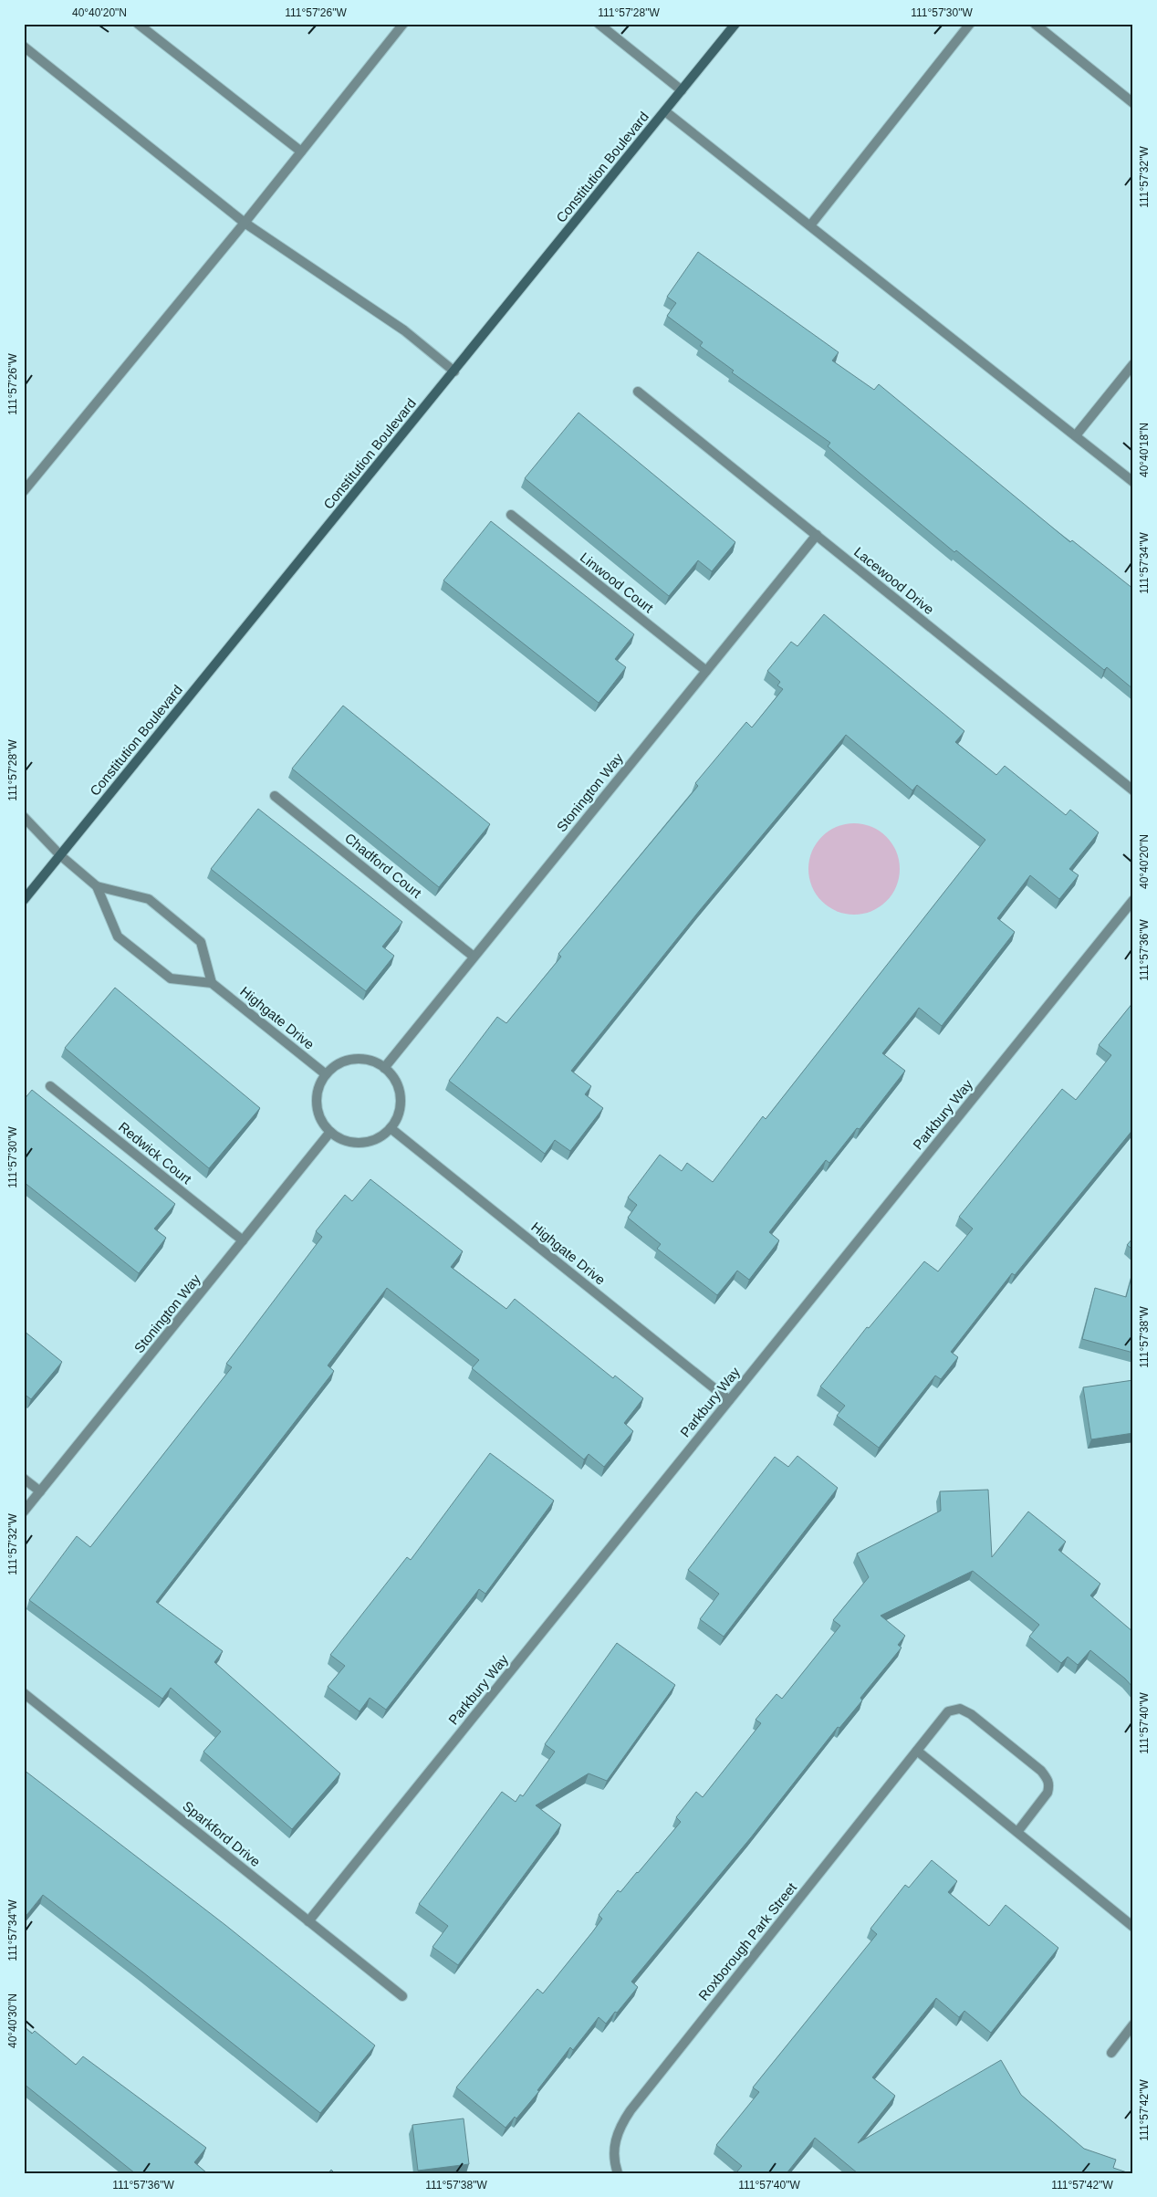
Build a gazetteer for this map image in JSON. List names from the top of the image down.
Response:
{
  "streets": {
    "main road": ["Constitution Boulevard"],
    "street": [
      "Lacewood Drive",
      "Linwood Court",
      "Stonington Way",
      "Chadford Court",
      "Highgate Drive",
      "Parkbury Way",
      "Redwick Court",
      "Sparkford Drive",
      "Roxborough Park Street"
    ]
  },
  "crossings": [
    ["Lacewood Drive", "Stonington Way"],
    ["Linwood Court", "Stonington Way"],
    ["Stonington Way", "Chadford Court"],
    ["Stonington Way", "Highgate Drive"],
    ["Stonington Way", "Redwick Court"],
    ["Highgate Drive", "Parkbury Way"],
    ["Parkbury Way", "Sparkford Drive"]
  ],
  "coordinates": [
    "40°40'20\"N",
    "111°57'26\"W",
    "111°57'28\"W",
    "111°57'30\"W",
    "111°57'32\"W",
    "40°40'18\"N",
    "111°57'34\"W",
    "111°57'36\"W",
    "111°57'38\"W",
    "111°57'40\"W",
    "40°40'30\"N",
    "111°57'42\"W"
  ]
}
